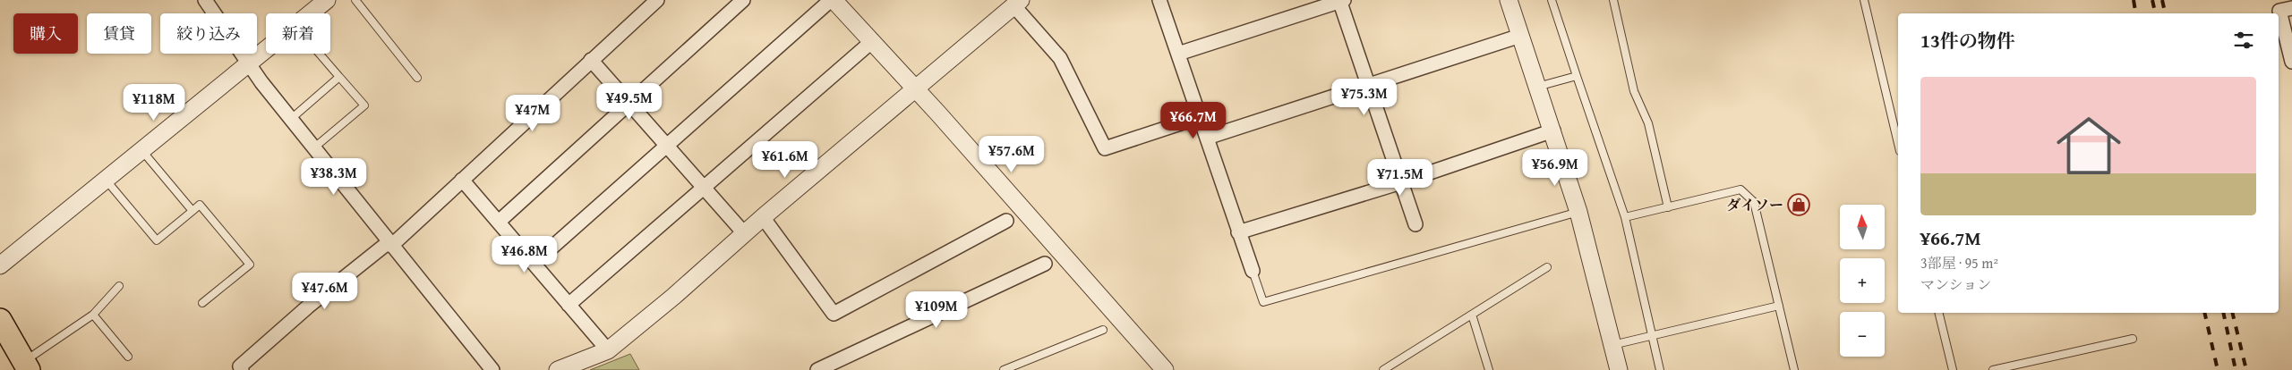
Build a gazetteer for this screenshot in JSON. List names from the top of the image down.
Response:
{
  "places": {
    "shop": ["ダイソー"]
  },
  "north": "top",
  "page": {
    "chip": [
      "購入",
      "賃貸",
      "絞り込み",
      "新着"
    ],
    "heading": "13件の物件",
    "list": [
      {
        "name": "¥66.7M",
        "note": "3部屋 · 95 m² · マンション"
      }
    ],
    "price": [
      "¥75.3M",
      "¥49.5M",
      "¥118M",
      "¥47M",
      "¥66.7M",
      "¥57.6M",
      "¥61.6M",
      "¥56.9M",
      "¥38.3M",
      "¥71.5M",
      "¥46.8M",
      "¥47.6M",
      "¥109M"
    ],
    "map_buttons": ["+", "−"]
  }
}
